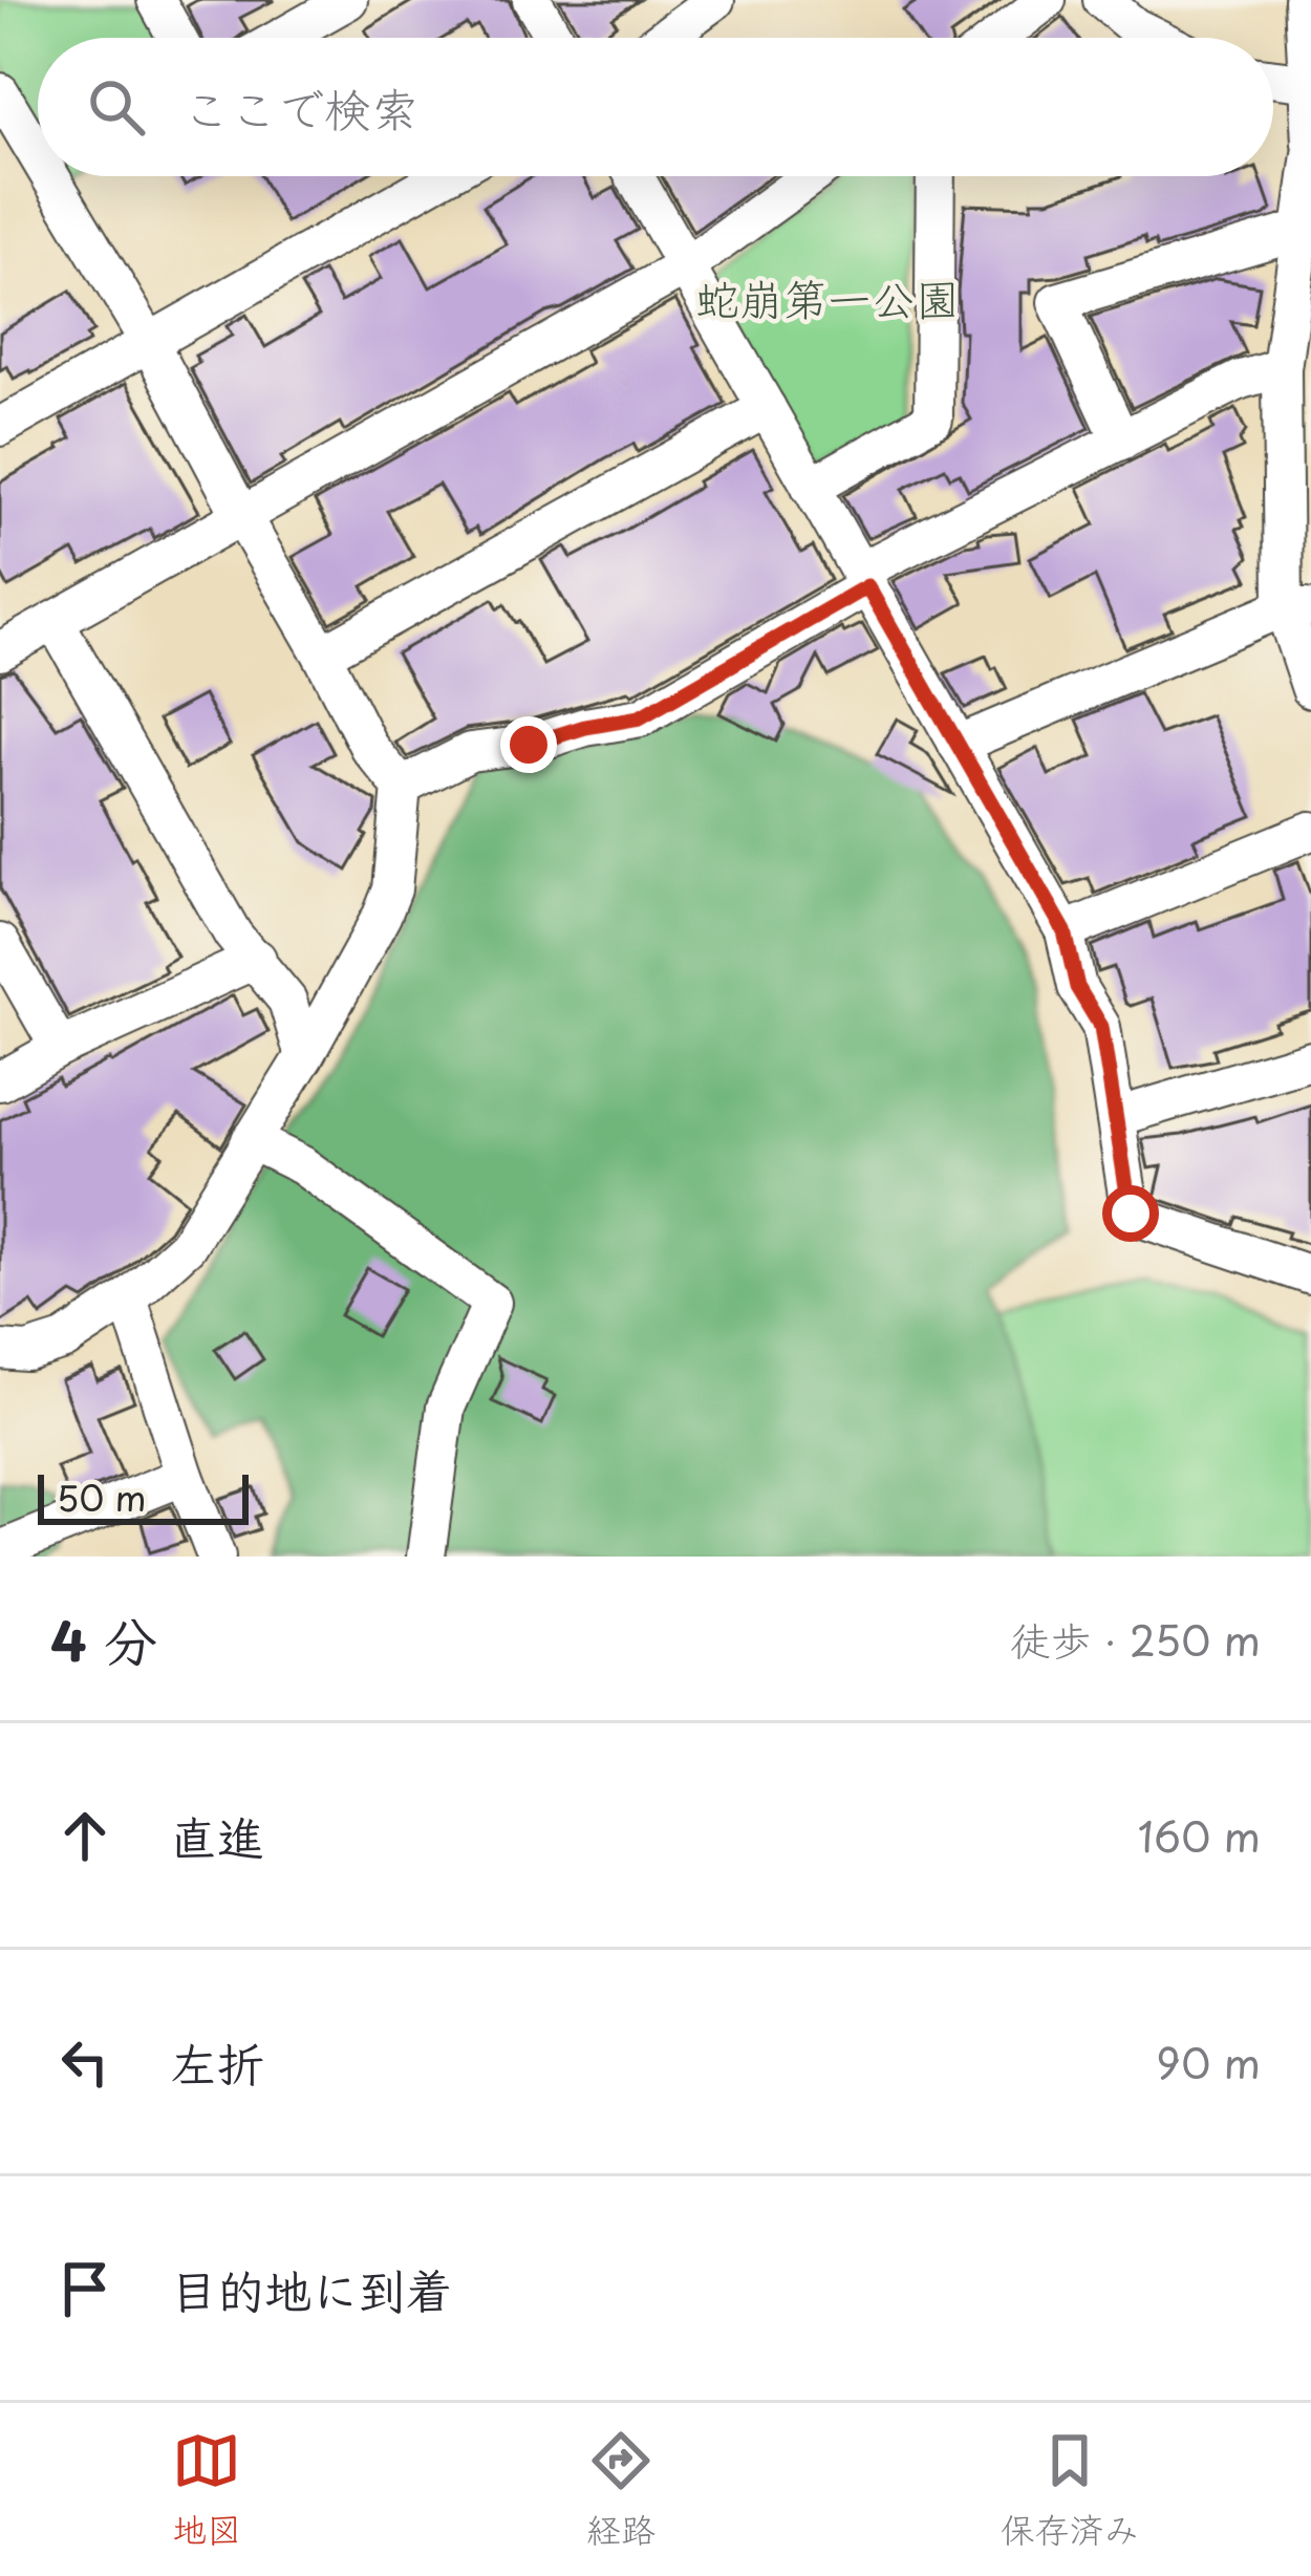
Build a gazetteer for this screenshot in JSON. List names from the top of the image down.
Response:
{
  "parks": ["蛇崩第一公園"],
  "scale_bar": "50 m",
  "page": {
    "search": "ここで検索",
    "scale": "50 m",
    "heading": ["4 分", "徒歩 · 250 m"],
    "list": [
      ["直進", "160 m"],
      ["左折", "90 m"],
      "目的地に到着"
    ],
    "nav": ["地図", "経路", "保存済み"]
  }
}
